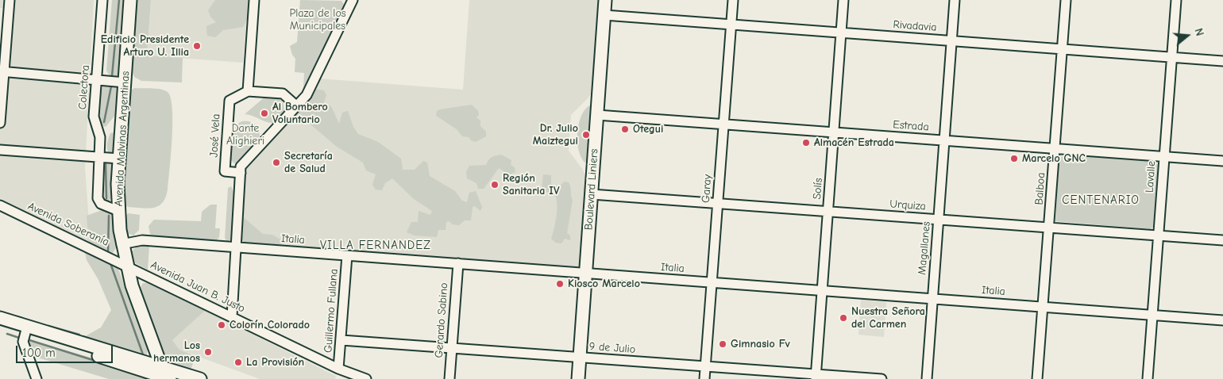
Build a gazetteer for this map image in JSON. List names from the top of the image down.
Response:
{
  "streets": {
    "main road": ["Avenida Malvinas Argentinas", "Boulevard Liniers"],
    "street": [
      "Rivadavia",
      "Colectora",
      "Estrada",
      "José Vela",
      "Lavalle",
      "Garay",
      "Solís",
      "Balboa",
      "Urquiza",
      "Avenida Soberanía",
      "Italia",
      "Magallanes",
      "Avenida Juan B. Justo",
      "Guillermo Fullana",
      "Gerardo Sabino",
      "9 de Julio"
    ]
  },
  "crossings": [
    ["Rivadavia", "Lavalle"],
    ["Rivadavia", "Garay"],
    ["Rivadavia", "Solís"],
    ["Rivadavia", "Balboa"],
    ["Rivadavia", "Boulevard Liniers"],
    ["Rivadavia", "Magallanes"],
    ["Colectora", "Avenida Malvinas Argentinas"],
    ["Estrada", "Lavalle"],
    ["Estrada", "Garay"],
    ["Estrada", "Solís"],
    ["Estrada", "Balboa"],
    ["Estrada", "Boulevard Liniers"],
    ["Estrada", "Magallanes"],
    ["Avenida Malvinas Argentinas", "Avenida Soberanía"],
    ["Avenida Malvinas Argentinas", "Italia"],
    ["Avenida Malvinas Argentinas", "Avenida Juan B. Justo"],
    ["Lavalle", "Urquiza"],
    ["Lavalle", "Italia"],
    ["Garay", "Urquiza"],
    ["Garay", "Italia"],
    ["Garay", "9 de Julio"],
    ["Solís", "Urquiza"],
    ["Solís", "Italia"],
    ["Solís", "9 de Julio"],
    ["Balboa", "Urquiza"],
    ["Balboa", "Italia"],
    ["Boulevard Liniers", "Urquiza"],
    ["Boulevard Liniers", "Italia"],
    ["Boulevard Liniers", "9 de Julio"],
    ["Urquiza", "Magallanes"],
    ["Avenida Soberanía", "Avenida Juan B. Justo"],
    ["Italia", "Magallanes"],
    ["Italia", "Guillermo Fullana"],
    ["Italia", "Gerardo Sabino"],
    ["Avenida Juan B. Justo", "Guillermo Fullana"],
    ["Guillermo Fullana", "9 de Julio"],
    ["Gerardo Sabino", "9 de Julio"]
  ],
  "districts": ["CENTENARIO", "VILLA FERNANDEZ"],
  "parks": ["Plaza de los Municipales", "Dante Alighieri"],
  "places": [
    "Edificio Presidente Arturo U. Illia",
    "Al Bombero Voluntario",
    "Otegui",
    "Dr. Julio Maiztegui",
    "Almacén Estrada",
    "Marcelo GNC",
    "Secretaría de Salud",
    "Región Sanitaria IV",
    "Kiosco Marcelo",
    "Nuestra Señora del Carmen",
    "Colorín Colorado",
    "Gimnasio Fv",
    "Los hermanos",
    "La Provisión"
  ],
  "scale_bar": "100 m",
  "north": "right"
}
